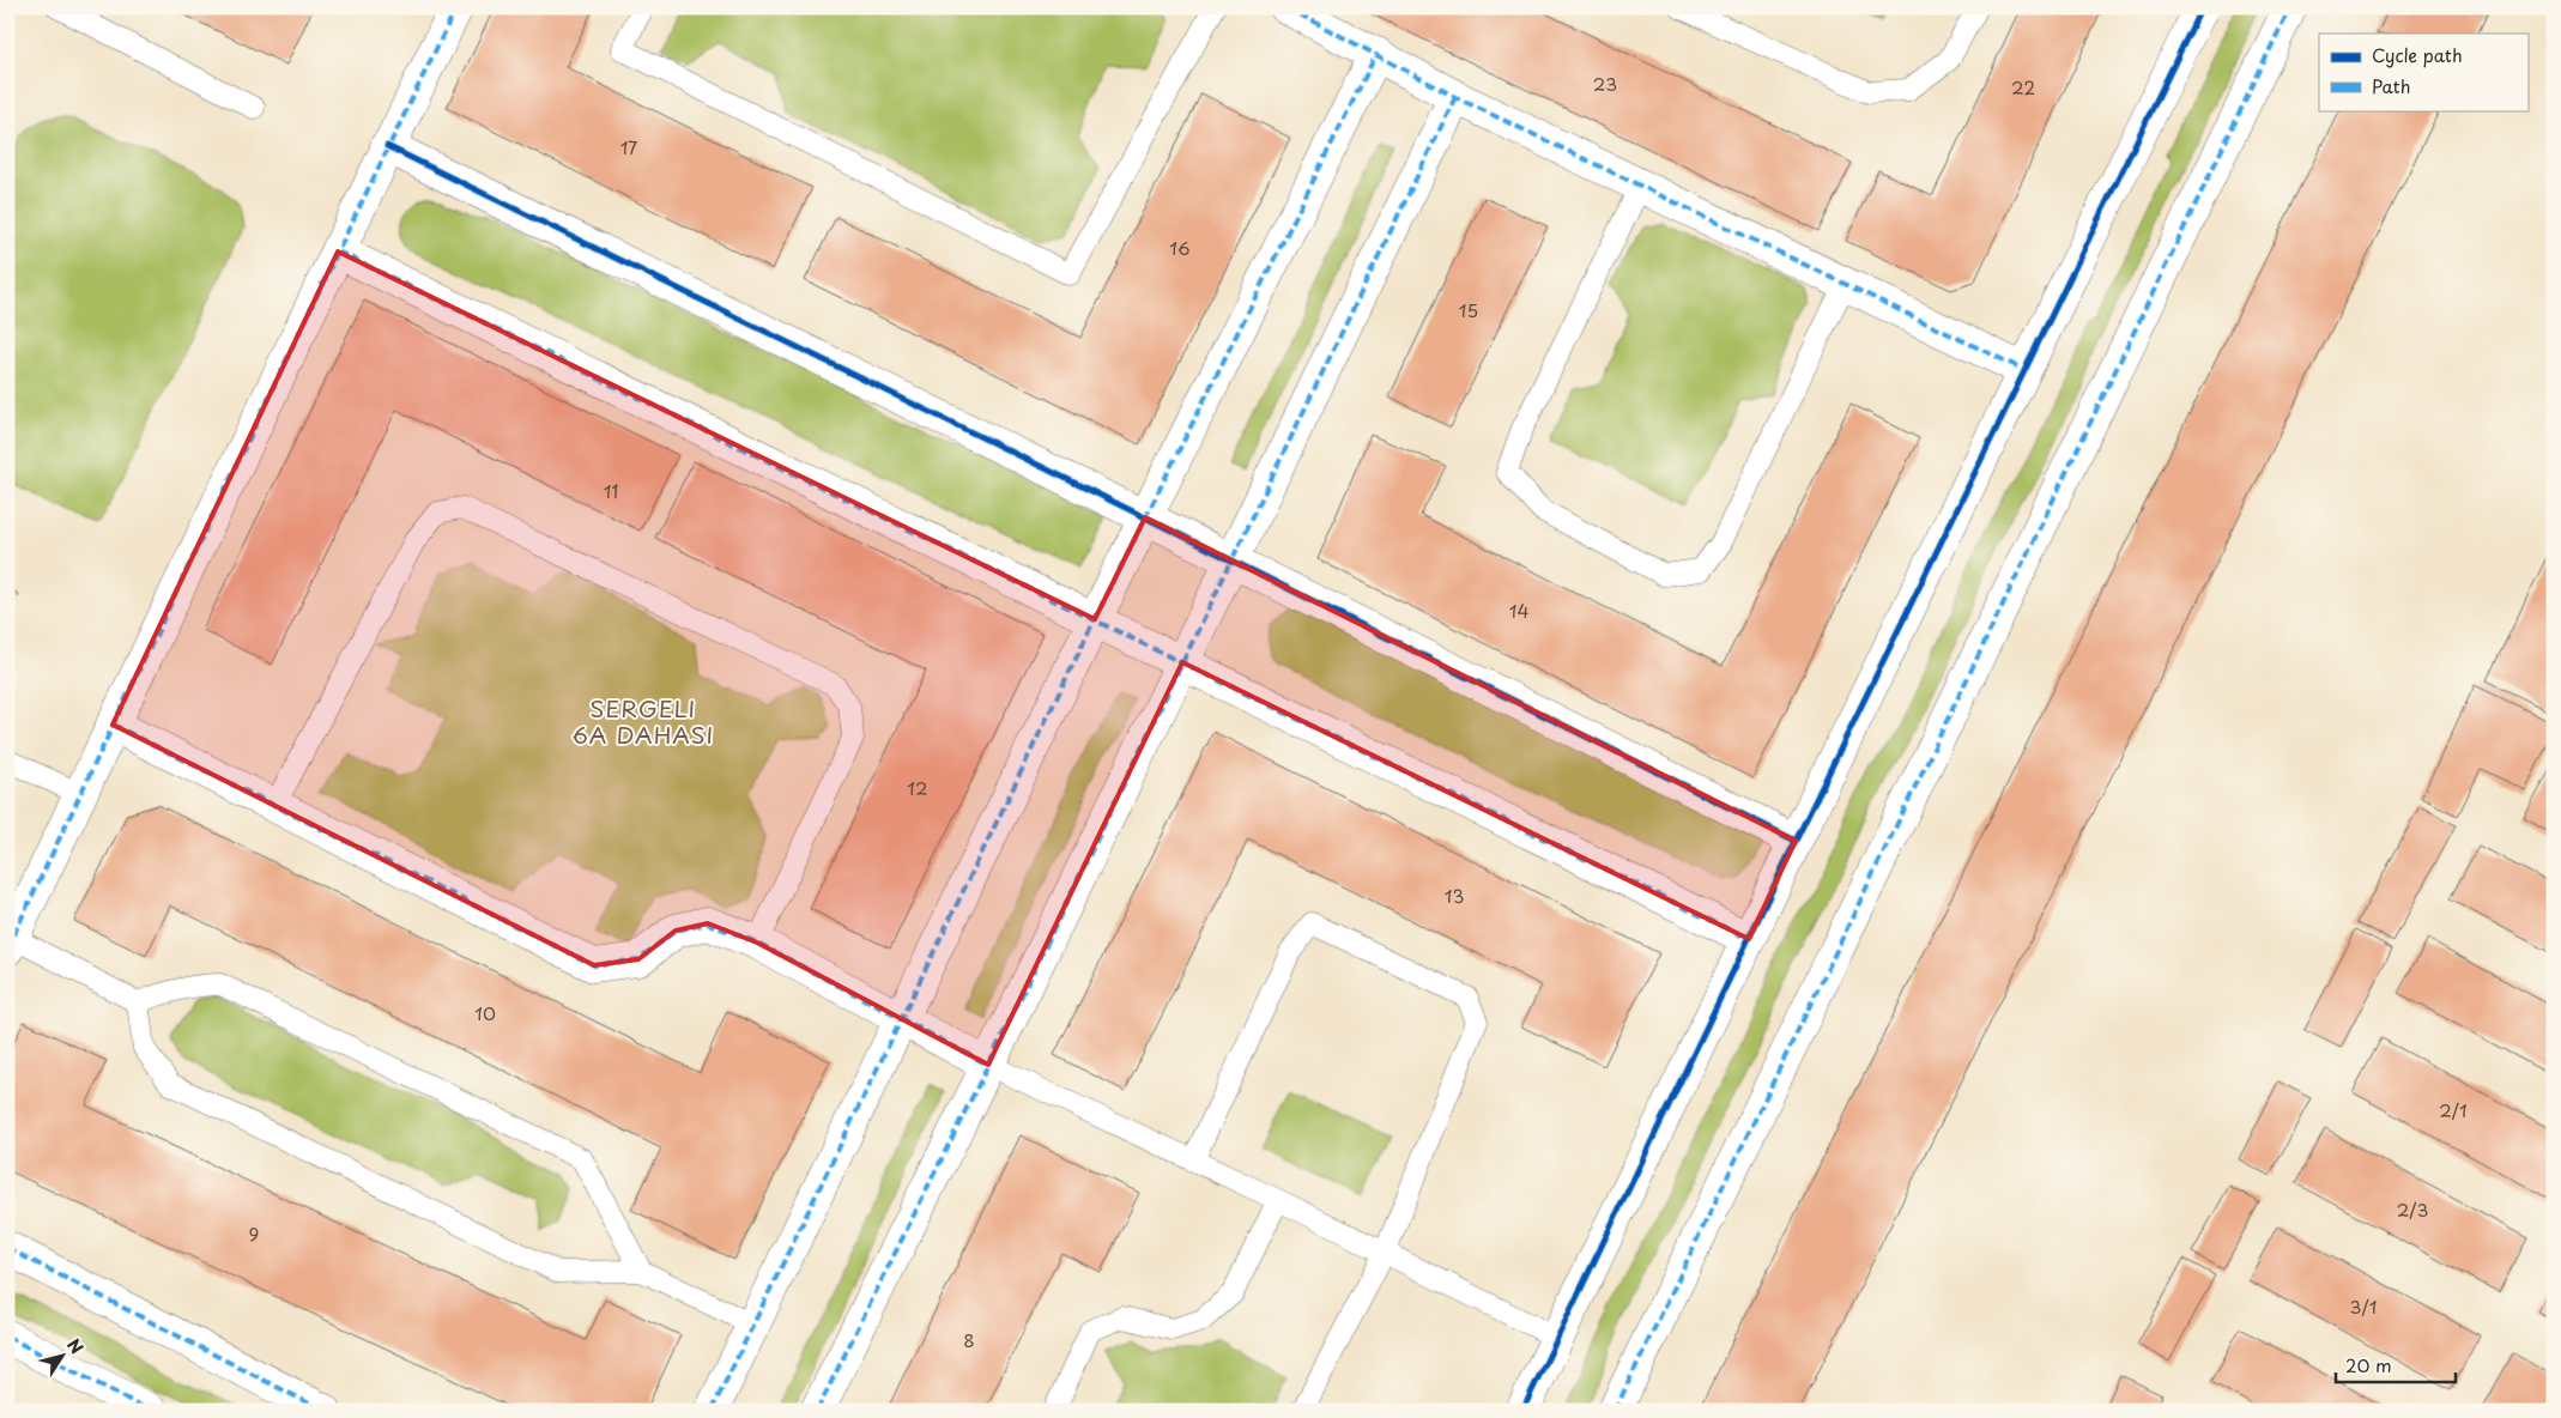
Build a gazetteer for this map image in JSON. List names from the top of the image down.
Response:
{
  "districts": ["SERGELI 6A DAHASI"],
  "house_numbers": [
    "23",
    "22",
    "17",
    "16",
    "15",
    "11",
    "14",
    "12",
    "13",
    "10",
    "2/1",
    "2/3",
    "9",
    "3/1",
    "8"
  ],
  "legend": ["Cycle path", "Path"],
  "scale_bar": "20 m",
  "north": "top right"
}
